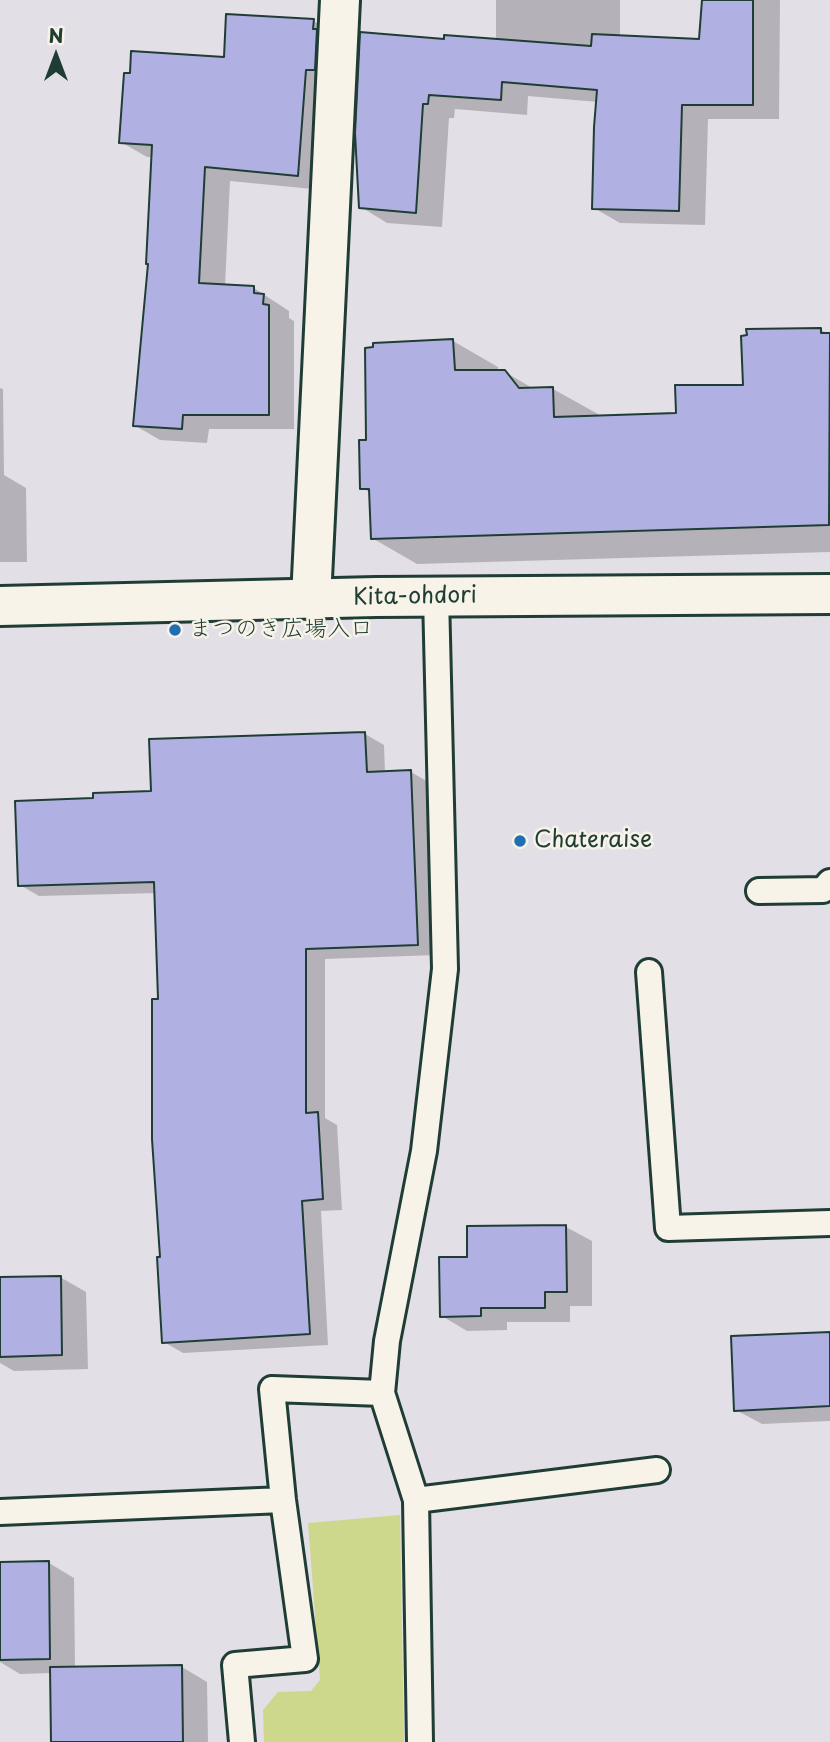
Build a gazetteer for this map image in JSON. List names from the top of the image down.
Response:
{
  "streets": {
    "street": ["Kita-ohdori"]
  },
  "places": ["まつのき広場入口", "Chateraise"],
  "north": "top"
}
